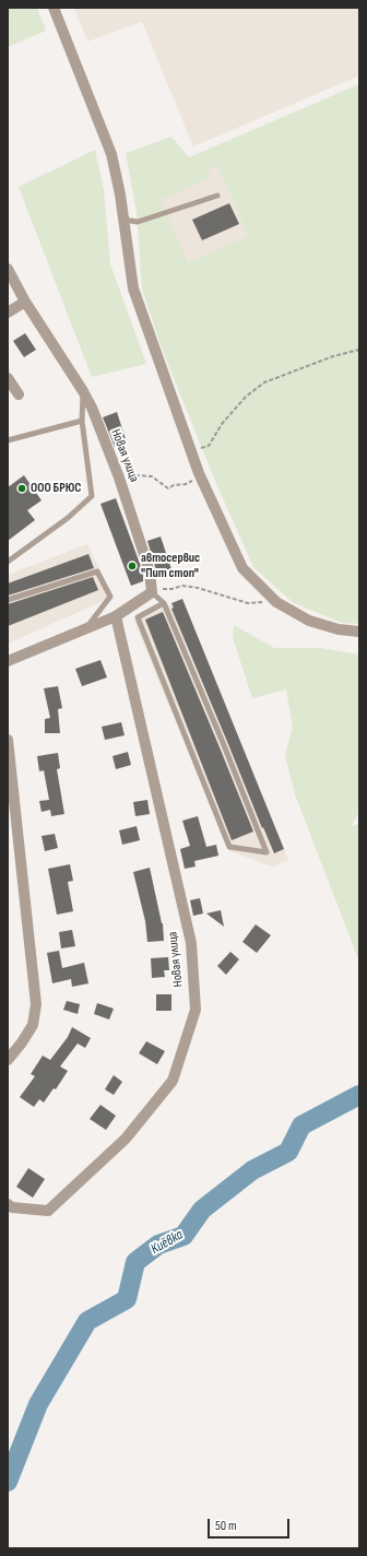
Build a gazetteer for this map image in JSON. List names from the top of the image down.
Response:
{
  "streets": {
    "street": ["Новая улица"]
  },
  "water": ["Киёвка"],
  "places": ["ООО БРЮС", "автосервис \"Пит стоп\""],
  "scale_bar": "50 m"
}
